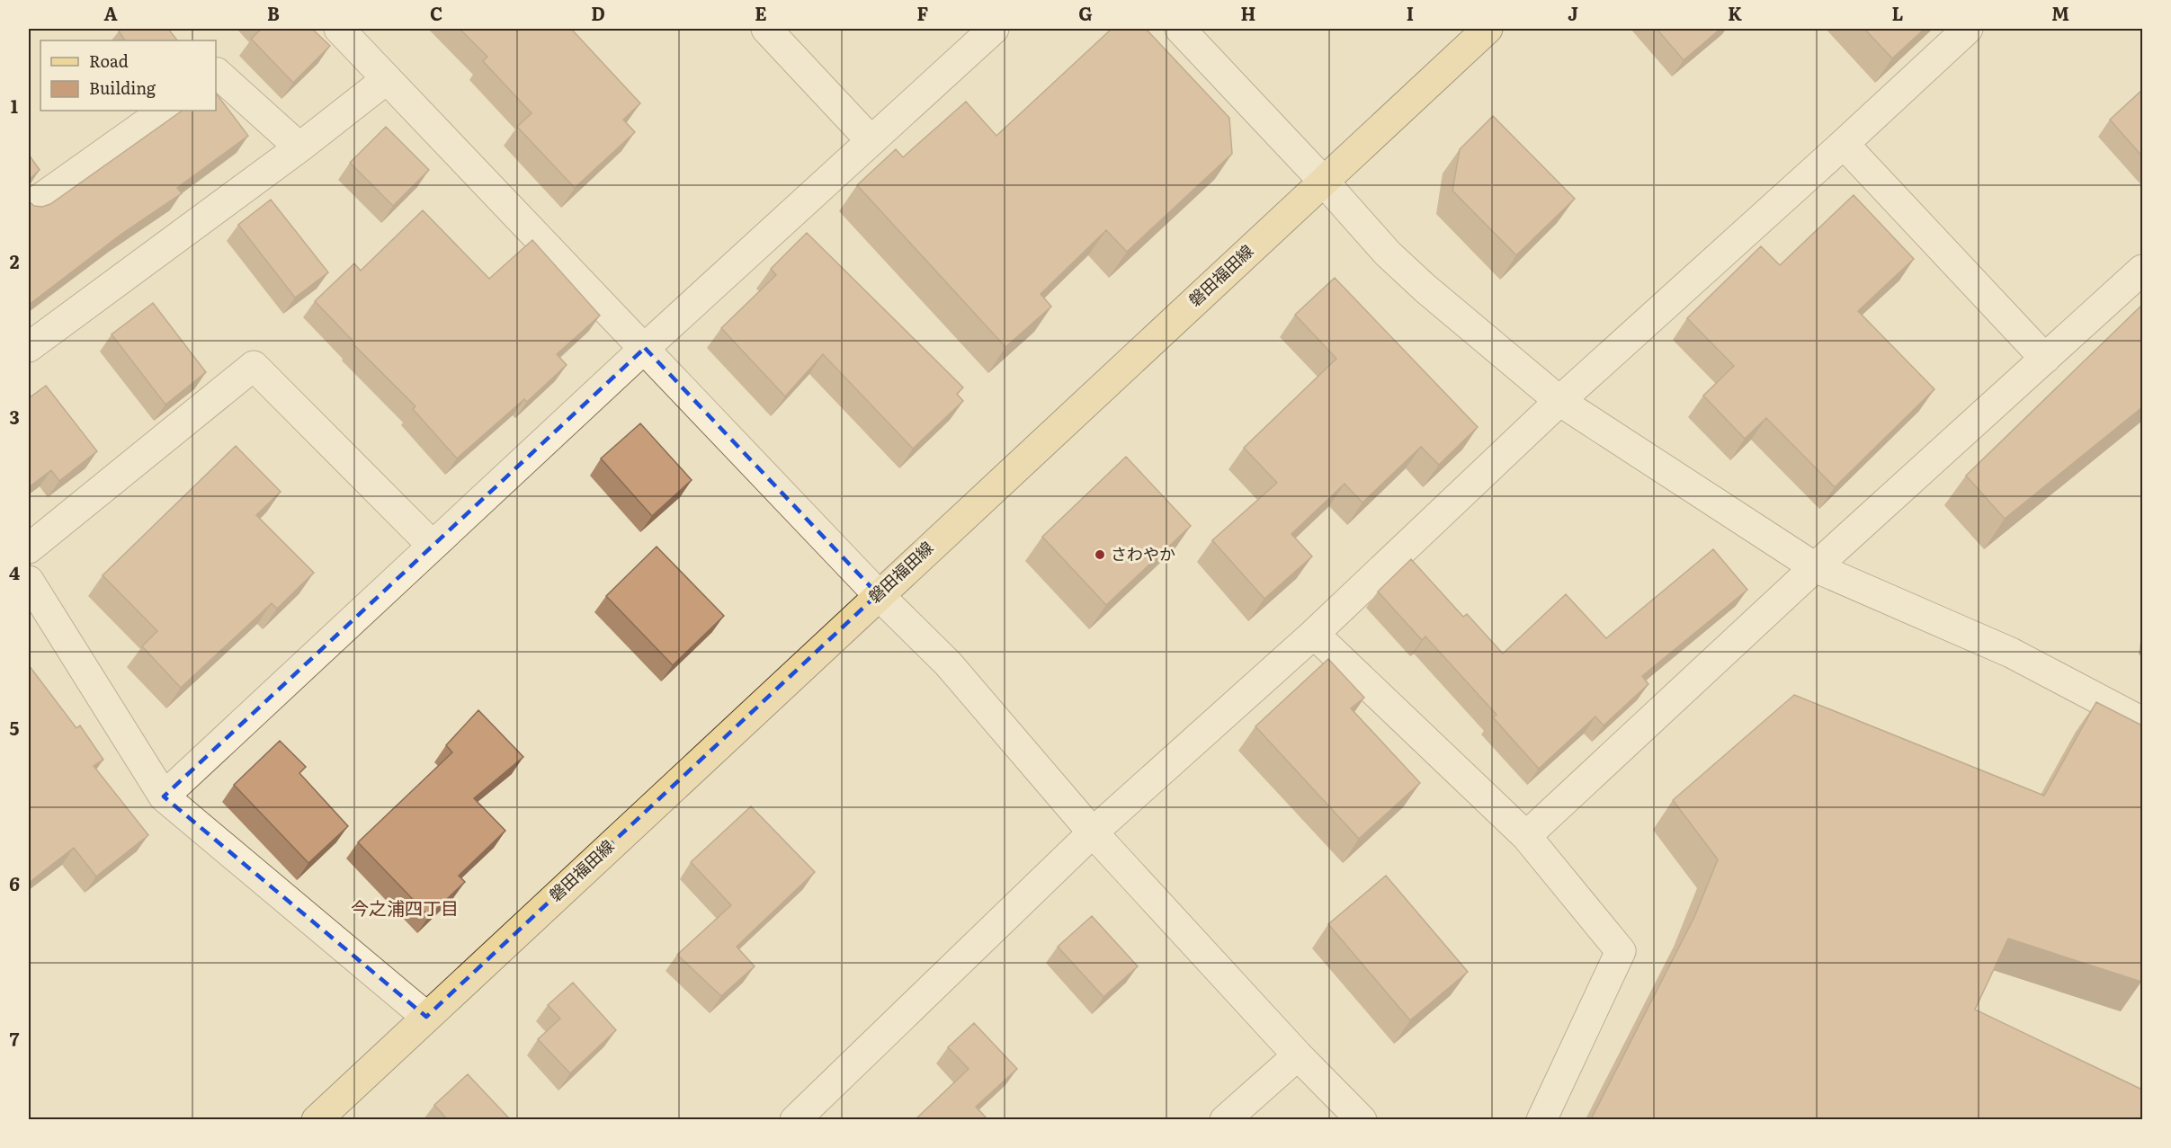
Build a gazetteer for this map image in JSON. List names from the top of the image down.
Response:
{
  "streets": {
    "main road": ["磐田福田線"]
  },
  "districts": ["今之浦四丁目"],
  "places": ["さわやか"],
  "legend": ["Road", "Building"],
  "grid": {
    "columns": [
      "A",
      "B",
      "C",
      "D",
      "E",
      "F",
      "G",
      "H",
      "I",
      "J",
      "K",
      "L",
      "M"
    ],
    "rows": [
      "1",
      "2",
      "3",
      "4",
      "5",
      "6",
      "7"
    ]
  }
}
